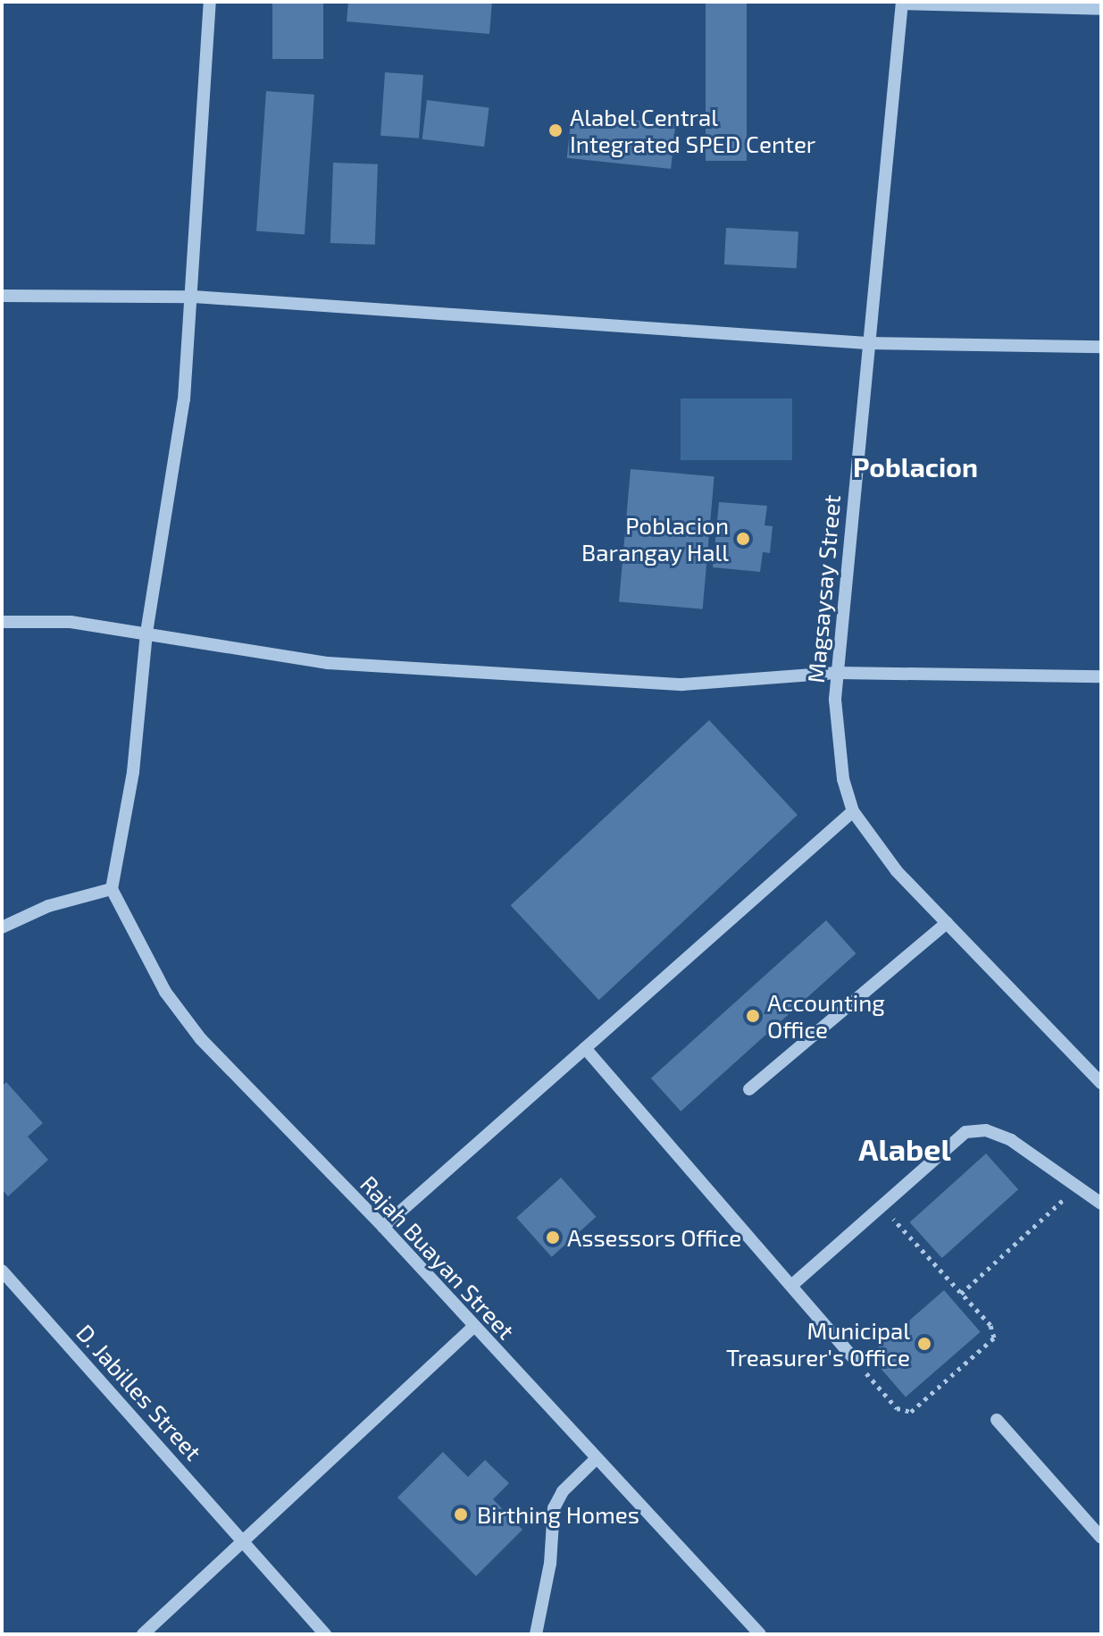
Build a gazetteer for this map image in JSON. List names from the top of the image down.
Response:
{
  "streets": {
    "street": ["Magsaysay Street", "Rajah Buayan Street", "D. Jabilles Street"]
  },
  "districts": ["Poblacion", "Alabel"],
  "places": [
    "Alabel Central Integrated SPED Center",
    "Poblacion Barangay Hall",
    "Accounting Office",
    "Assessors Office",
    "Municipal Treasurer's Office",
    "Birthing Homes"
  ]
}
